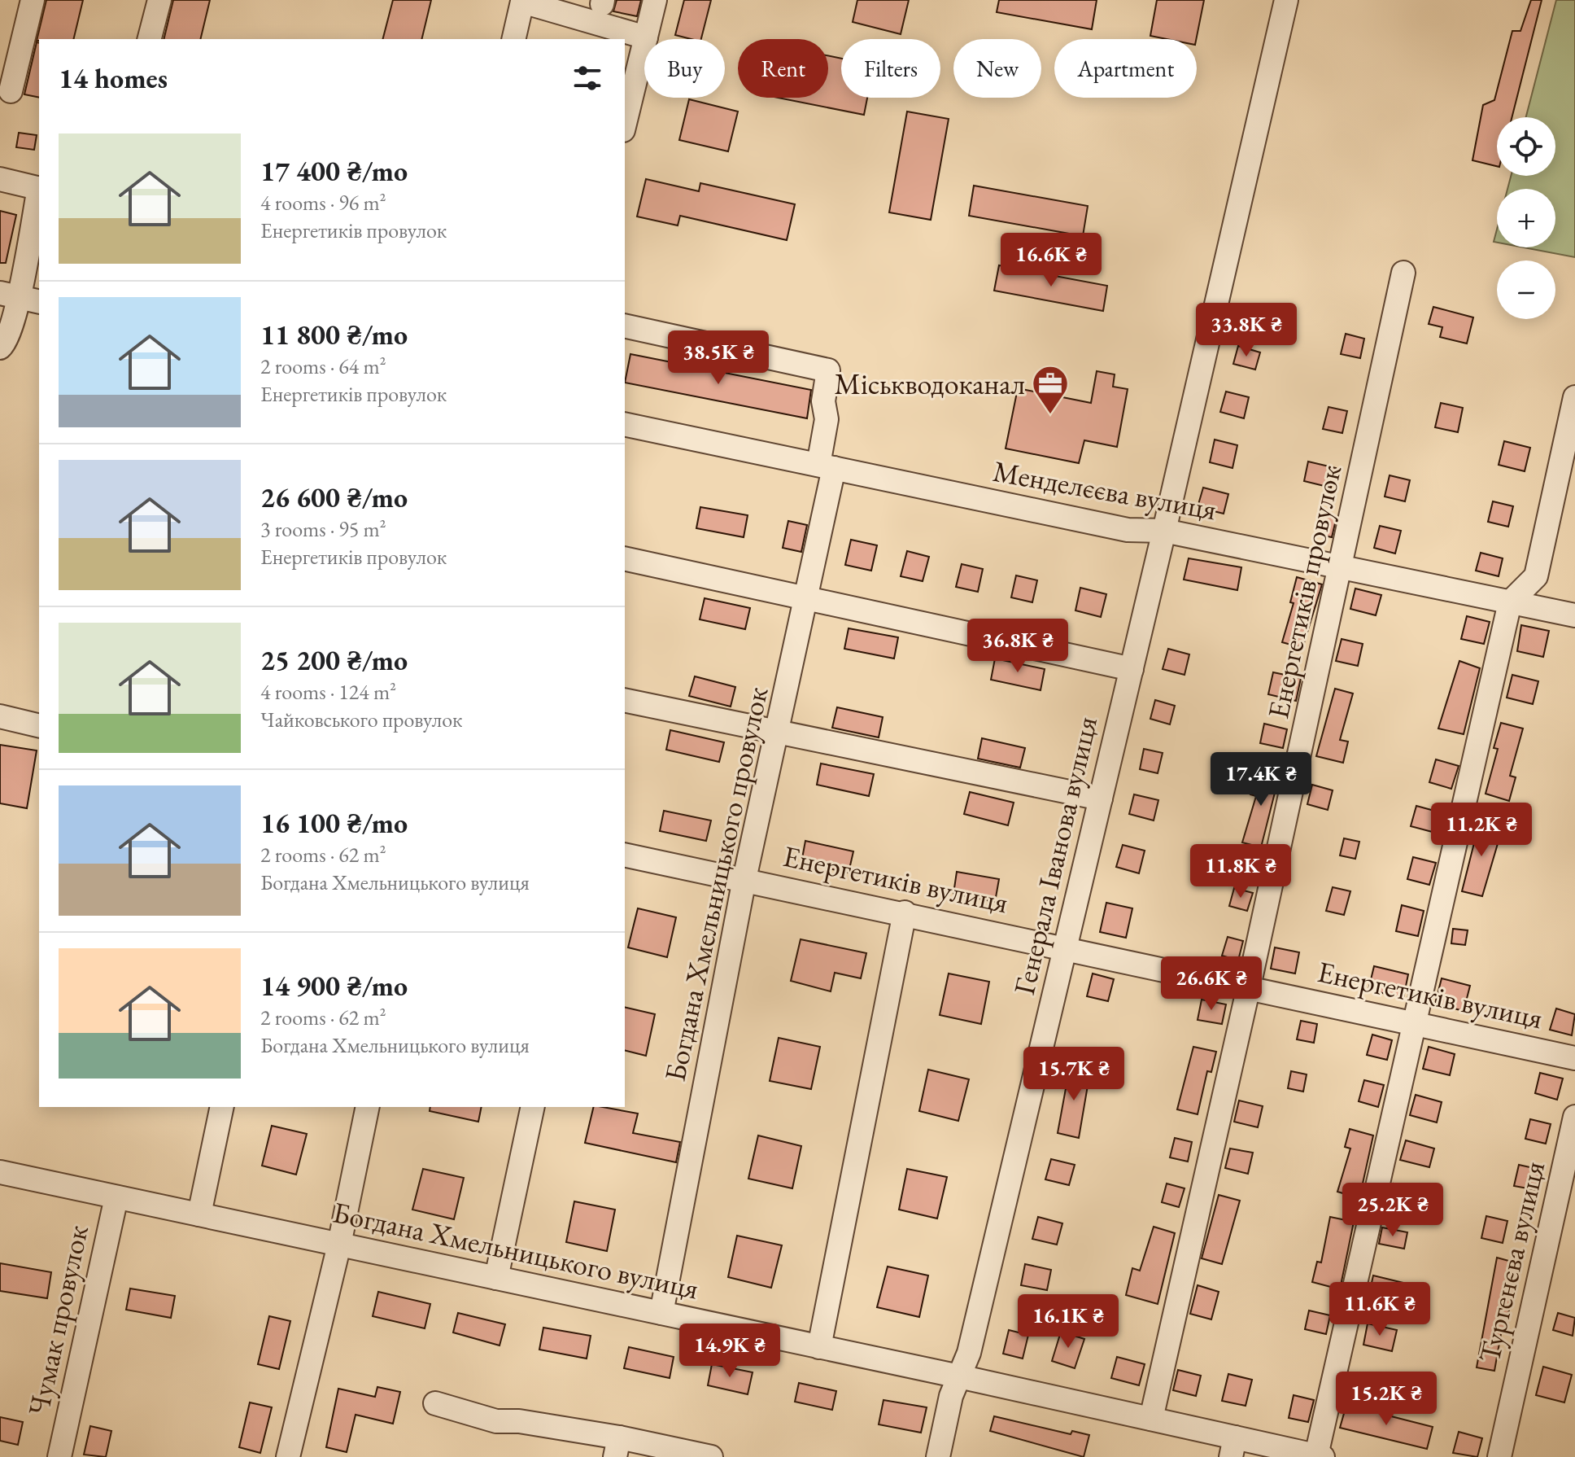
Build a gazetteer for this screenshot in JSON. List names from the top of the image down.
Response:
{
  "streets": {
    "street": [
      "Менделєєва вулиця",
      "Енергетиків провулок",
      "Генерала Іванова вулиця",
      "Енергетиків вулиця",
      "Богдана Хмельницького провулок",
      "Богдана Хмельницького вулиця",
      "Тургенєва вулиця",
      "Чумак провулок"
    ]
  },
  "crossings": [
    ["Менделєєва вулиця", "Енергетиків провулок"],
    ["Менделєєва вулиця", "Генерала Іванова вулиця"],
    ["Менделєєва вулиця", "Богдана Хмельницького провулок"],
    ["Енергетиків провулок", "Енергетиків вулиця"],
    ["Енергетиків провулок", "Богдана Хмельницького вулиця"],
    ["Генерала Іванова вулиця", "Енергетиків вулиця"],
    ["Генерала Іванова вулиця", "Богдана Хмельницького вулиця"],
    ["Енергетиків вулиця", "Богдана Хмельницького провулок"],
    ["Богдана Хмельницького провулок", "Богдана Хмельницького вулиця"],
    ["Богдана Хмельницького вулиця", "Чумак провулок"]
  ],
  "places": {
    "office": ["Міськводоканал"]
  },
  "page": {
    "chip": [
      "Buy",
      "Rent",
      "Filters",
      "New",
      "Apartment"
    ],
    "heading": "14 homes",
    "map_buttons": ["+", "−"],
    "list": [
      {
        "name": "17 400 ₴/mo",
        "note": "4 rooms · 96 m² · Енергетиків провулок"
      },
      {
        "name": "11 800 ₴/mo",
        "note": "2 rooms · 64 m² · Енергетиків провулок"
      },
      {
        "name": "26 600 ₴/mo",
        "note": "3 rooms · 95 m² · Енергетиків провулок"
      },
      {
        "name": "25 200 ₴/mo",
        "note": "4 rooms · 124 m² · Чайковського провулок"
      },
      {
        "name": "16 100 ₴/mo",
        "note": "2 rooms · 62 m² · Богдана Хмельницького вулиця"
      },
      {
        "name": "14 900 ₴/mo",
        "note": "2 rooms · 62 m² · Богдана Хмельницького вулиця"
      }
    ],
    "price": [
      "16.6K ₴",
      "33.8K ₴",
      "38.5K ₴",
      "36.8K ₴",
      "17.4K ₴",
      "11.2K ₴",
      "11.8K ₴",
      "26.6K ₴",
      "15.7K ₴",
      "25.2K ₴",
      "11.6K ₴",
      "16.1K ₴",
      "14.9K ₴",
      "15.2K ₴"
    ]
  }
}
